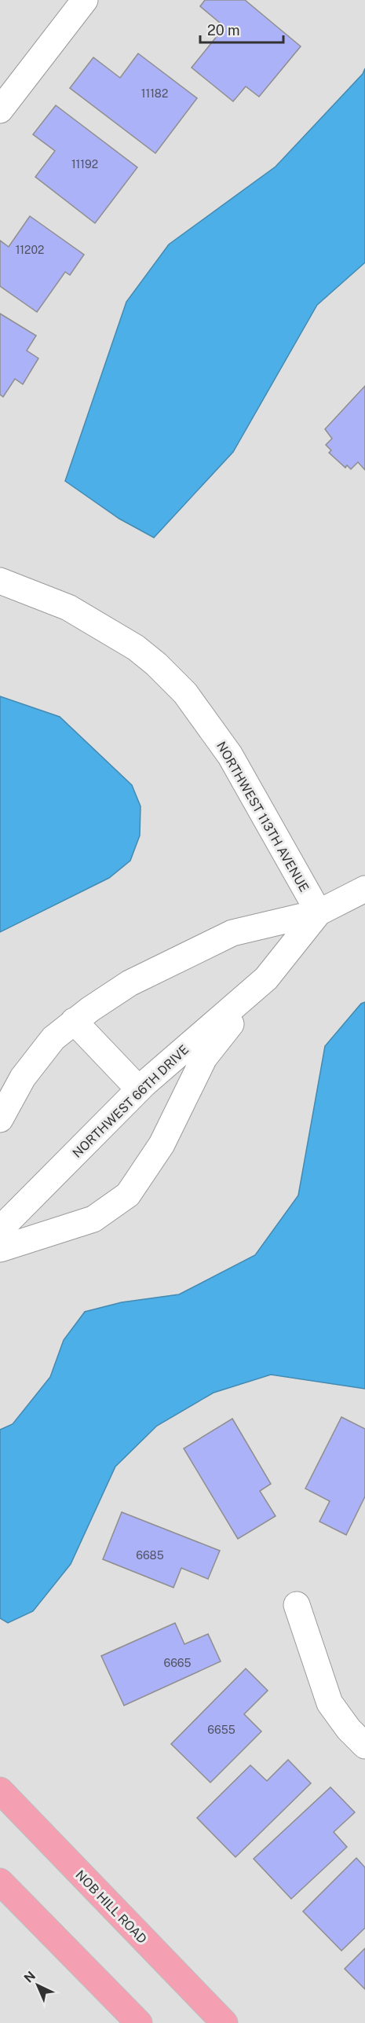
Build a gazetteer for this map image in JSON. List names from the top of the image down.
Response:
{
  "streets": {
    "main road": ["NOB HILL ROAD"],
    "street": ["NORTHWEST 113TH AVENUE", "NORTHWEST 66TH DRIVE"]
  },
  "crossings": [
    ["NORTHWEST 113TH AVENUE", "NORTHWEST 66TH DRIVE"]
  ],
  "house_numbers": [
    "11182",
    "11192",
    "11202",
    "6685",
    "6665",
    "6655"
  ],
  "scale_bar": "20 m",
  "north": "top left"
}
